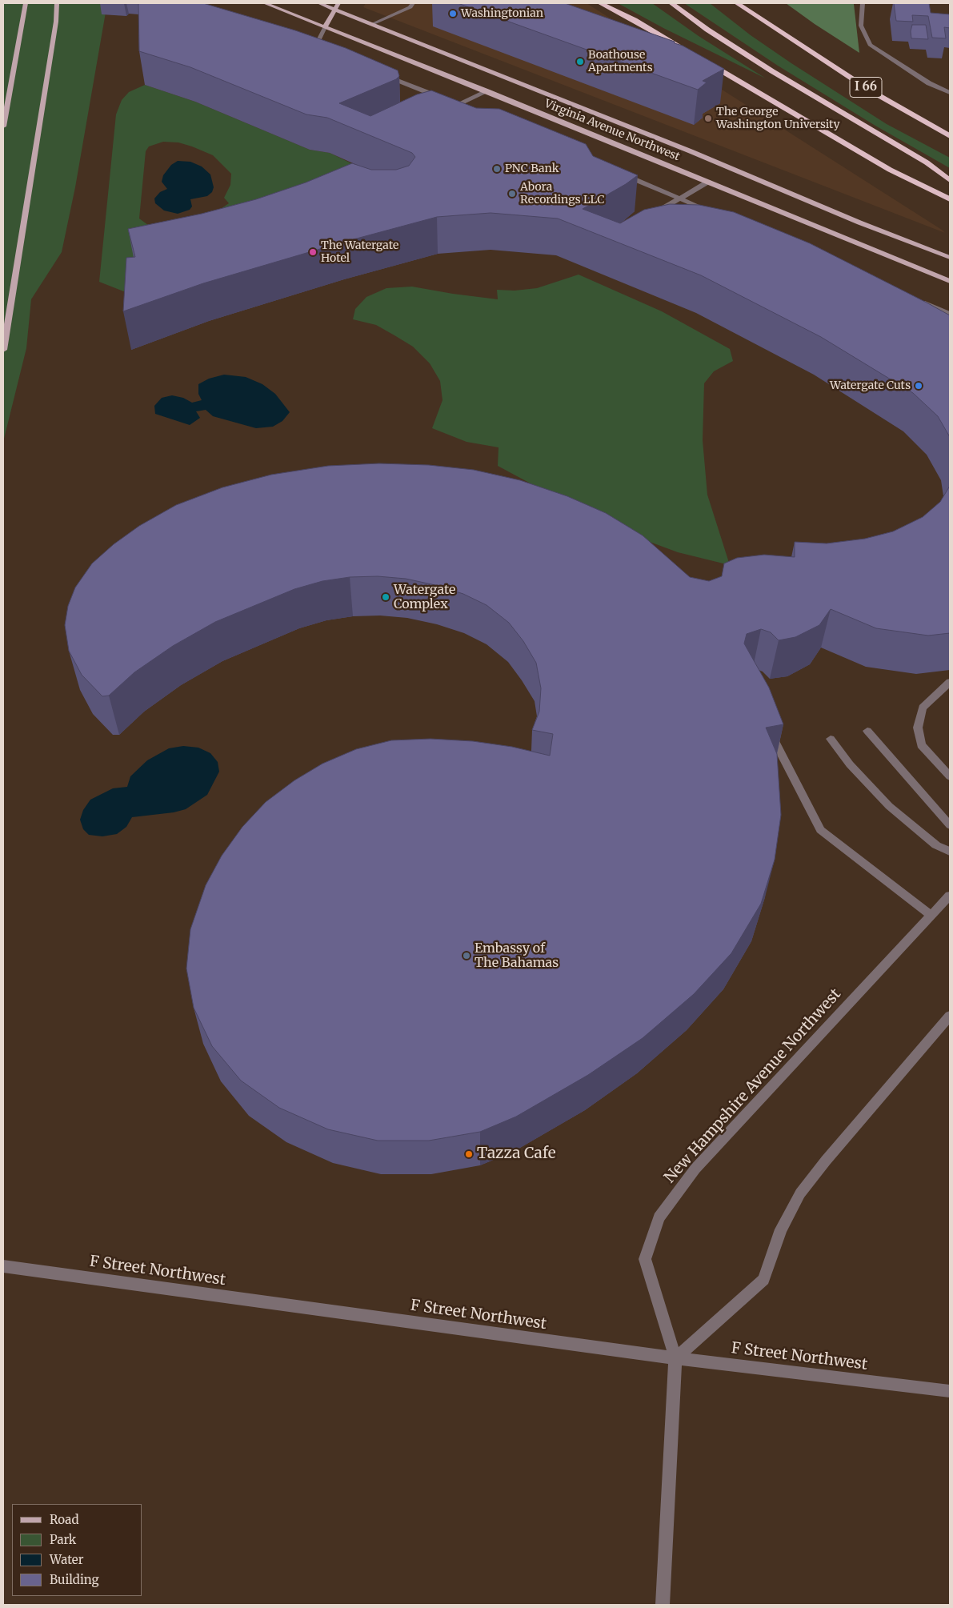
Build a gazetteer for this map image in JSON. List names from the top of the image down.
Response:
{
  "streets": {
    "highway": ["I 66"],
    "main road": ["Virginia Avenue Northwest"],
    "street": ["New Hampshire Avenue Northwest", "F Street Northwest"]
  },
  "crossings": [
    ["New Hampshire Avenue Northwest", "F Street Northwest"]
  ],
  "places": [
    "Washingtonian",
    "Boathouse Apartments",
    "The George Washington University",
    "PNC Bank",
    "Abora Recordings LLC",
    "The Watergate Hotel",
    "Watergate Cuts",
    "Watergate Complex",
    "Embassy of The Bahamas",
    "Tazza Cafe"
  ],
  "legend": [
    "Road",
    "Park",
    "Water",
    "Building"
  ]
}
